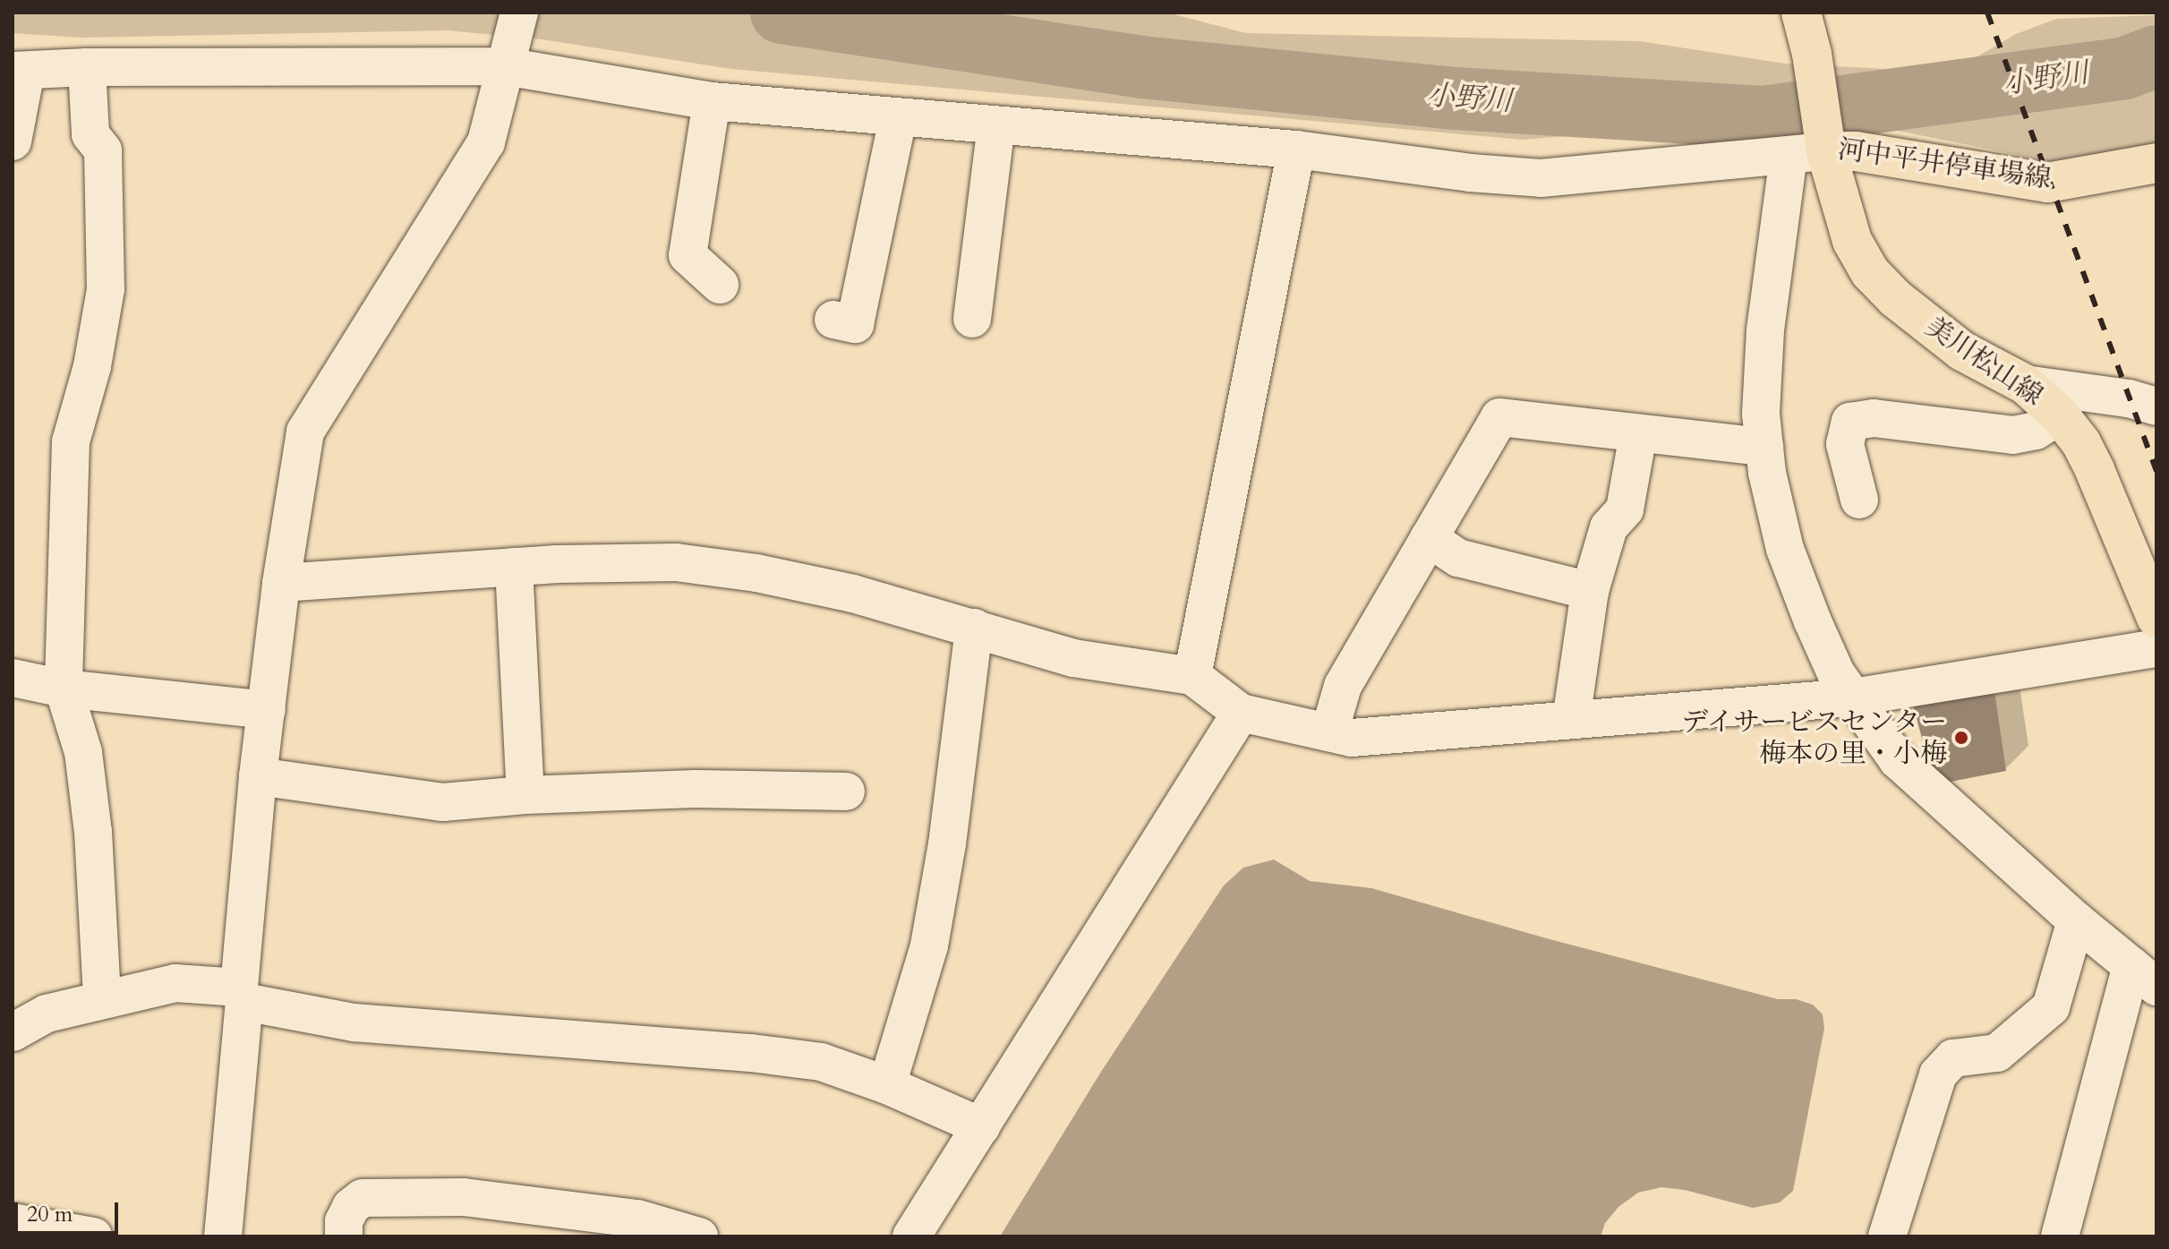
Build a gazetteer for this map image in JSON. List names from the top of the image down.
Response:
{
  "streets": {
    "main road": ["河中平井停車場線", "美川松山線"]
  },
  "crossings": [
    ["河中平井停車場線", "美川松山線"]
  ],
  "water": ["小野川"],
  "places": ["デイサービスセンター 梅本の里・小梅"],
  "scale_bar": "20 m"
}
